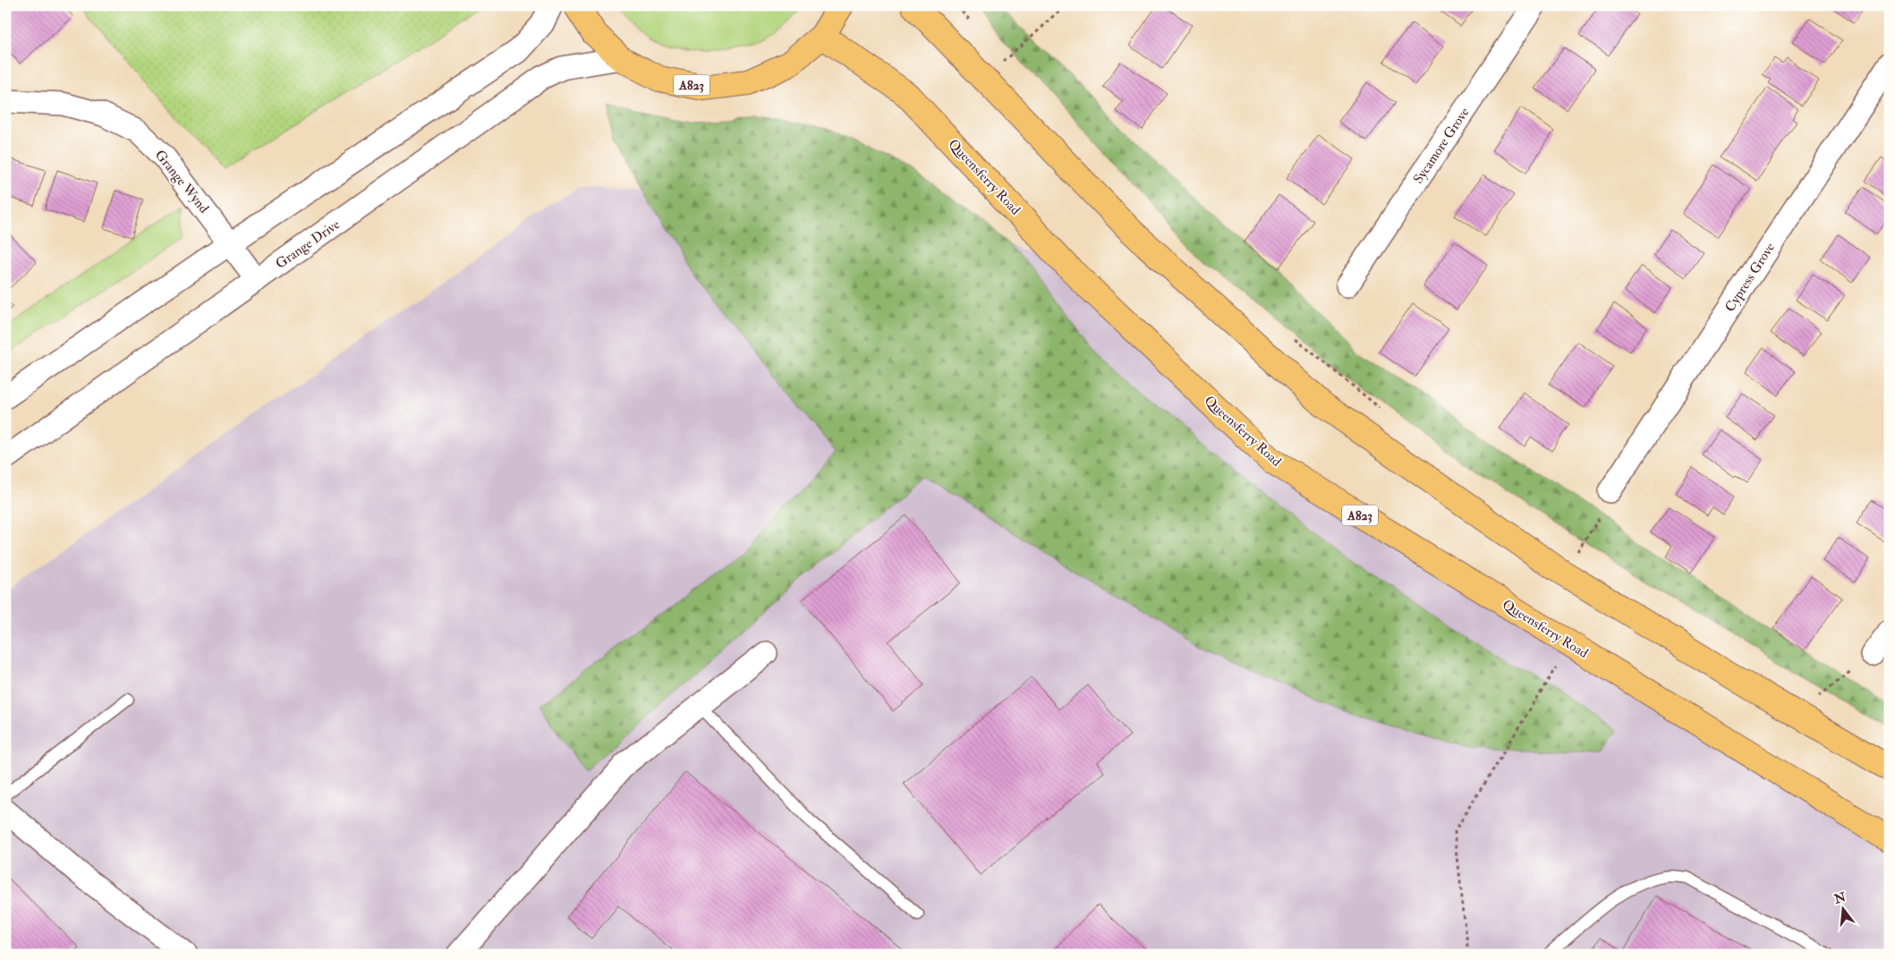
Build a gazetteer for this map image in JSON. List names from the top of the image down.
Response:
{
  "streets": {
    "main road": ["A823", "Queensferry Road"],
    "street": [
      "Sycamore Grove",
      "Grange Wynd",
      "Grange Drive",
      "Cypress Grove"
    ]
  },
  "crossings": [
    ["A823", "Queensferry Road"],
    ["A823", "Grange Drive"],
    ["Grange Wynd", "Grange Drive"]
  ],
  "north": "top"
}
